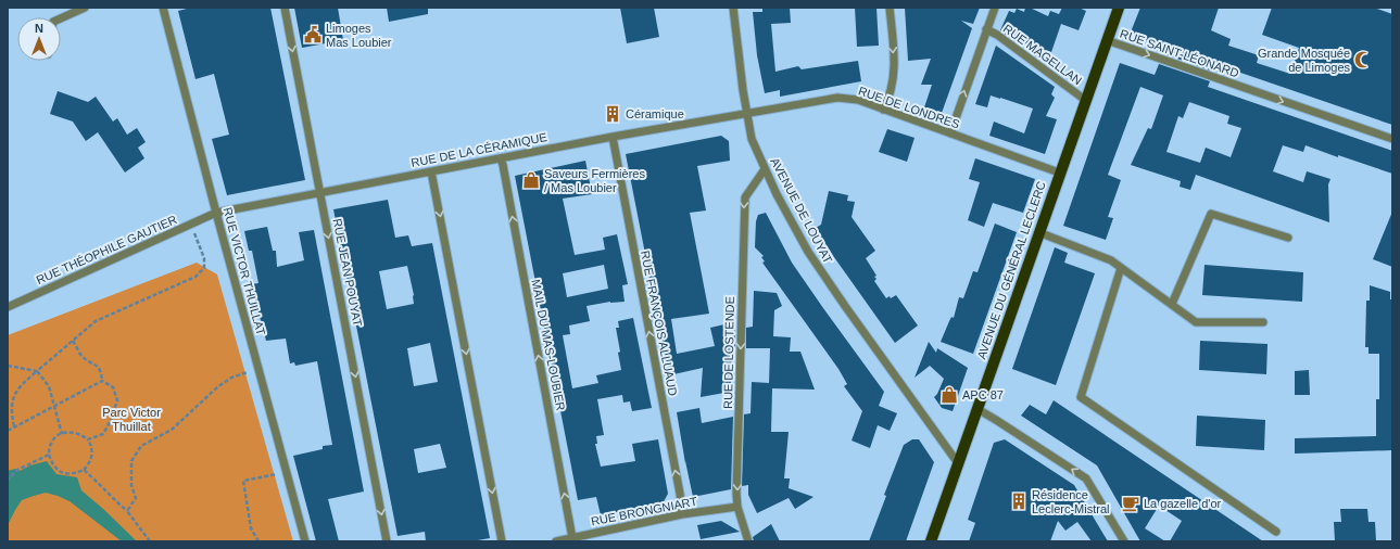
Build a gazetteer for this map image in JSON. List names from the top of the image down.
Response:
{
  "streets": {
    "main road": ["AVENUE DU GÉNÉRAL LECLERC"],
    "street": [
      "RUE SAINT-LÉONARD",
      "RUE MAGELLAN",
      "RUE DE LONDRES",
      "RUE DE LA CÉRAMIQUE",
      "AVENUE DE LOUYAT",
      "RUE THÉOPHILE GAUTIER",
      "RUE VICTOR THUILLAT",
      "RUE JEAN POUYAT",
      "RUE FRANÇOIS ALLUAUD",
      "MAIL DU MAS-LOUBIER",
      "RUE DE LOSTENDE",
      "RUE BRONGNIART"
    ]
  },
  "crossings": [
    ["RUE SAINT-LÉONARD", "AVENUE DU GÉNÉRAL LECLERC"],
    ["RUE MAGELLAN", "AVENUE DU GÉNÉRAL LECLERC"],
    ["RUE DE LONDRES", "RUE DE LA CÉRAMIQUE"],
    ["RUE DE LONDRES", "AVENUE DE LOUYAT"],
    ["RUE DE LONDRES", "AVENUE DU GÉNÉRAL LECLERC"],
    ["RUE DE LA CÉRAMIQUE", "AVENUE DE LOUYAT"],
    ["RUE DE LA CÉRAMIQUE", "RUE THÉOPHILE GAUTIER"],
    ["RUE DE LA CÉRAMIQUE", "RUE VICTOR THUILLAT"],
    ["RUE DE LA CÉRAMIQUE", "RUE JEAN POUYAT"],
    ["RUE DE LA CÉRAMIQUE", "RUE FRANÇOIS ALLUAUD"],
    ["RUE DE LA CÉRAMIQUE", "MAIL DU MAS-LOUBIER"],
    ["AVENUE DE LOUYAT", "AVENUE DU GÉNÉRAL LECLERC"],
    ["AVENUE DE LOUYAT", "RUE DE LOSTENDE"],
    ["RUE THÉOPHILE GAUTIER", "RUE VICTOR THUILLAT"],
    ["RUE FRANÇOIS ALLUAUD", "RUE BRONGNIART"],
    ["MAIL DU MAS-LOUBIER", "RUE BRONGNIART"],
    ["RUE DE LOSTENDE", "RUE BRONGNIART"]
  ],
  "one_way": [
    "RUE SAINT-LÉONARD",
    "RUE JEAN POUYAT",
    "RUE FRANÇOIS ALLUAUD",
    "MAIL DU MAS-LOUBIER",
    "RUE DE LOSTENDE"
  ],
  "parks": ["Parc Victor Thuillat"],
  "places": {
    "public building": ["Limoges Mas Loubier"],
    "mosque": ["Grande Mosquée de Limoges"],
    "building": ["Céramique", "Résidence Leclerc-Mistral"],
    "shop": ["Saveurs Fermières / Mas Loubier", "APC 87"],
    "cafe": ["La gazelle d'or"]
  },
  "north": "top"
}
